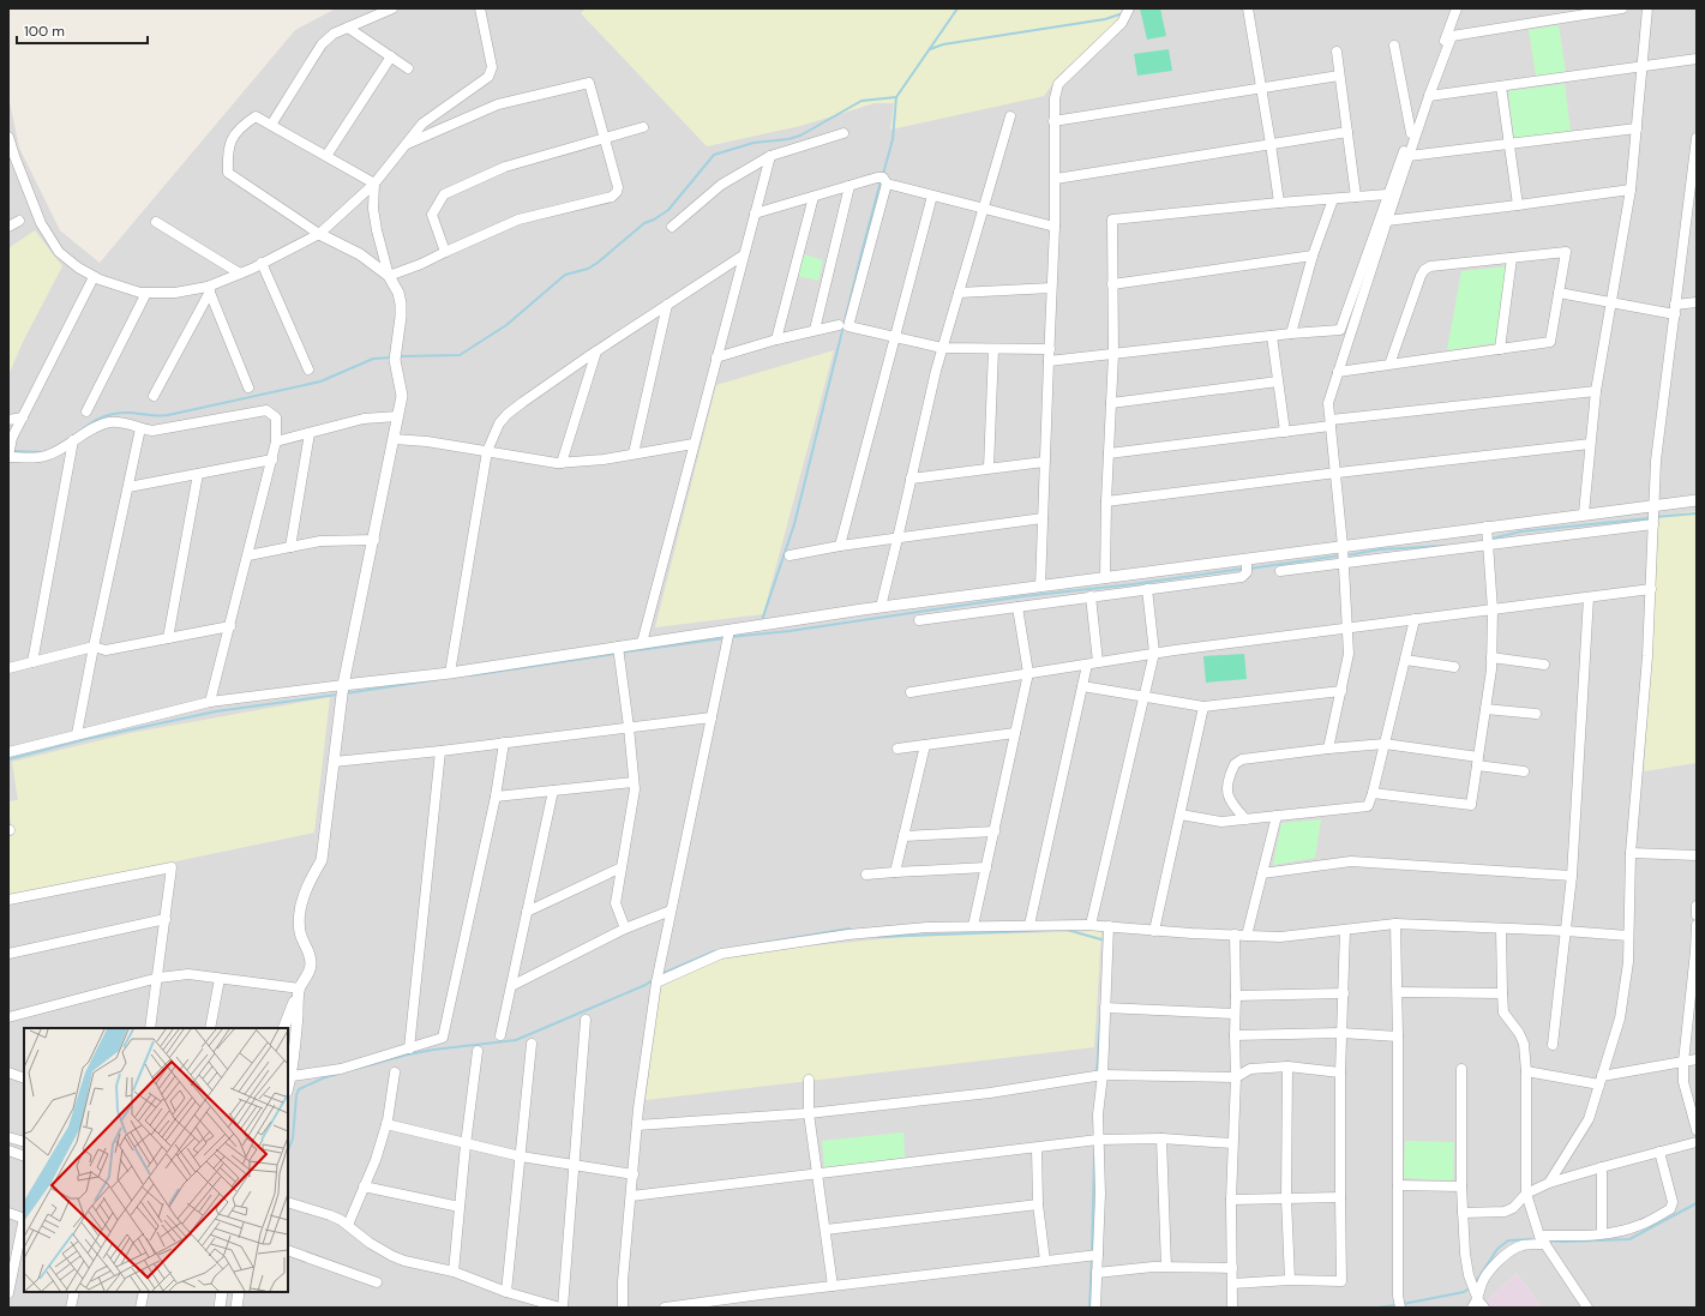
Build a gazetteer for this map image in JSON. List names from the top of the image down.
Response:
{
  "scale_bar": "100 m"
}
